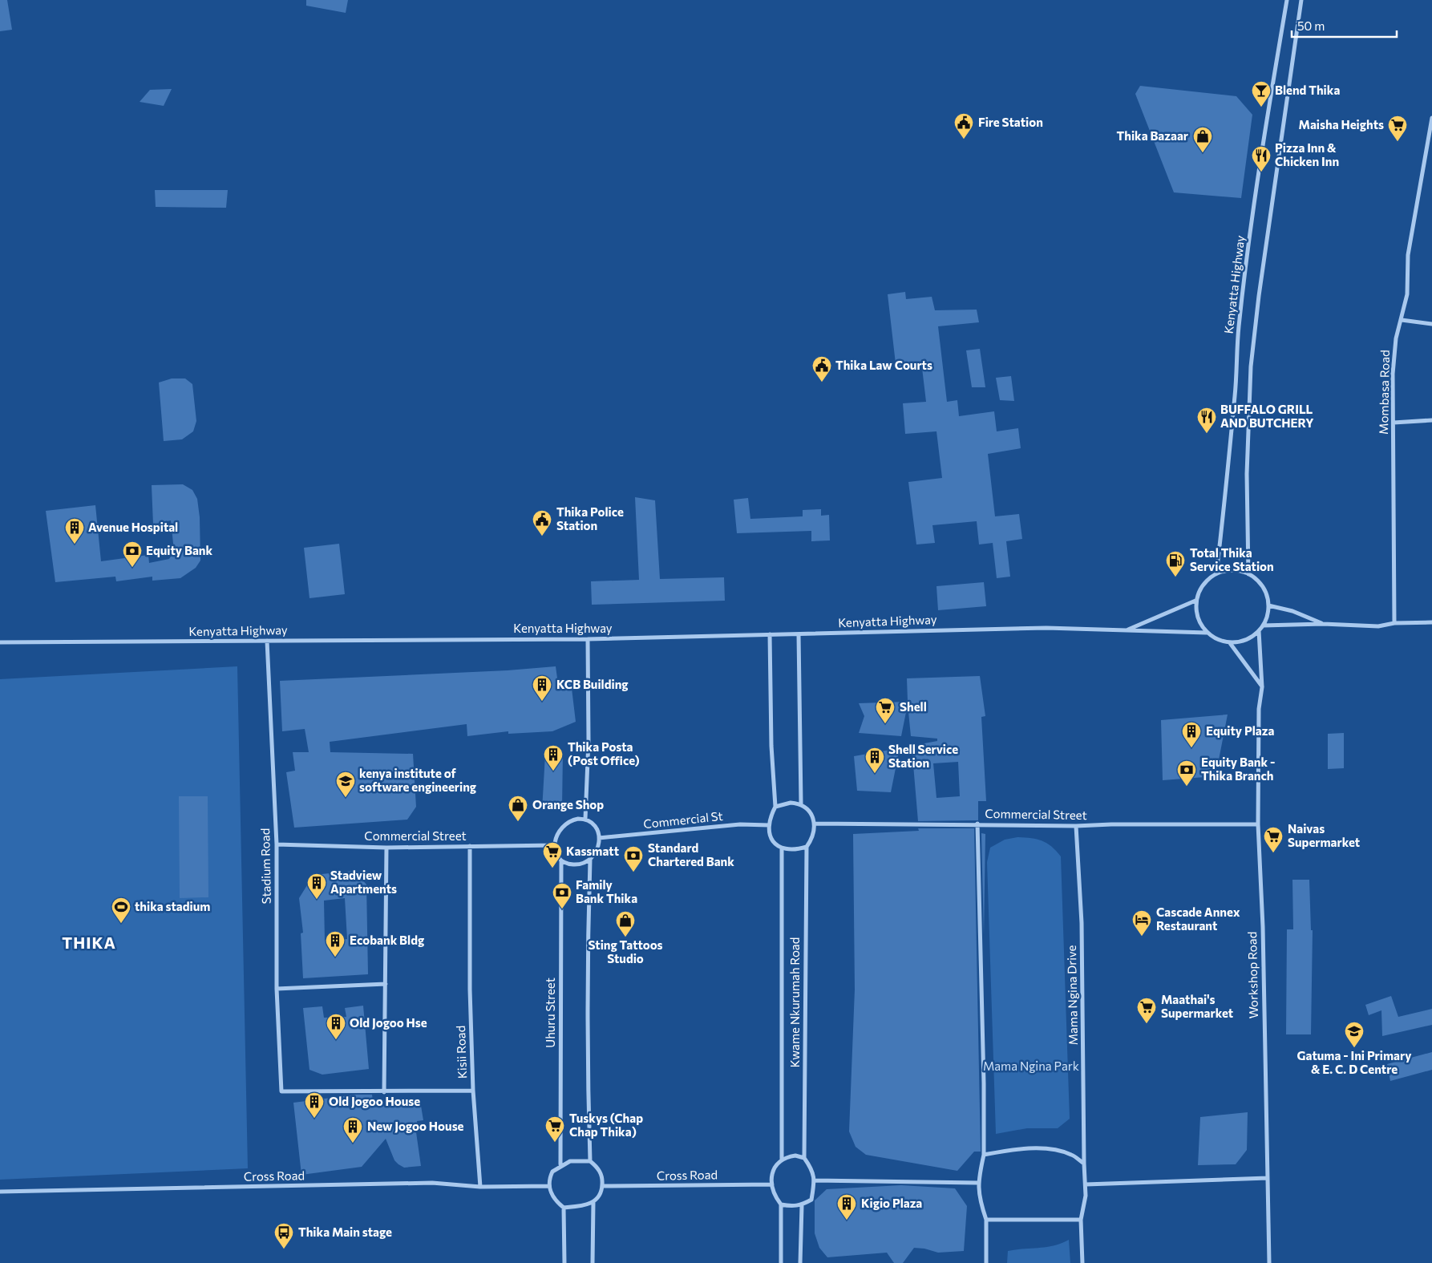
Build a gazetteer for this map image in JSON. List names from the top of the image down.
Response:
{
  "streets": {
    "street": [
      "Kenyatta Highway",
      "Mombasa Road",
      "Commercial Street",
      "Commercial St",
      "Stadium Road",
      "Workshop Road",
      "Mama Ngina Drive",
      "Kwame Nkurumah Road",
      "Uhuru Street",
      "Kisii Road",
      "Cross Road"
    ]
  },
  "crossings": [
    ["Kenyatta Highway", "Stadium Road"],
    ["Kenyatta Highway", "Workshop Road"],
    ["Commercial Street", "Commercial St"],
    ["Commercial Street", "Stadium Road"],
    ["Commercial Street", "Workshop Road"],
    ["Commercial Street", "Mama Ngina Drive"],
    ["Commercial Street", "Kwame Nkurumah Road"],
    ["Commercial Street", "Uhuru Street"],
    ["Commercial Street", "Kisii Road"],
    ["Commercial St", "Kwame Nkurumah Road"],
    ["Commercial St", "Uhuru Street"],
    ["Stadium Road", "Kisii Road"],
    ["Kwame Nkurumah Road", "Cross Road"],
    ["Uhuru Street", "Cross Road"]
  ],
  "districts": ["THIKA"],
  "parks": ["Mama Ngina Park"],
  "places": {
    "bar": ["Blend Thika"],
    "public building": ["Fire Station", "Thika Law Courts", "Thika Police Station"],
    "supermarket": [
      "Maisha Heights",
      "Shell",
      "Naivas Supermarket",
      "Kassmatt",
      "Maathai's Supermarket",
      "Tuskys (Chap Chap Thika)"
    ],
    "shop": ["Thika Bazaar", "Orange Shop", "Sting Tattoos Studio"],
    "restaurant": ["Pizza Inn & Chicken Inn", "BUFFALO GRILL AND BUTCHERY"],
    "building": [
      "Avenue Hospital",
      "KCB Building",
      "Equity Plaza",
      "Thika Posta (Post Office)",
      "Shell Service Station",
      "Stadview Apartments",
      "Ecobank Bldg",
      "Old Jogoo Hse",
      "Old Jogoo House",
      "New Jogoo House",
      "Kigio Plaza"
    ],
    "bank": [
      "Equity Bank",
      "Equity Bank - Thika Branch",
      "Standard Chartered Bank",
      "Family Bank Thika"
    ],
    "fuel station": ["Total Thika Service Station"],
    "school or university": ["kenya institute of software engineering", "Gatuma - Ini Primary & E. C. D Centre"],
    "sports": ["thika stadium"],
    "hotel": ["Cascade Annex Restaurant"],
    "bus stop": ["Thika Main stage"]
  },
  "scale_bar": "50 m"
}
